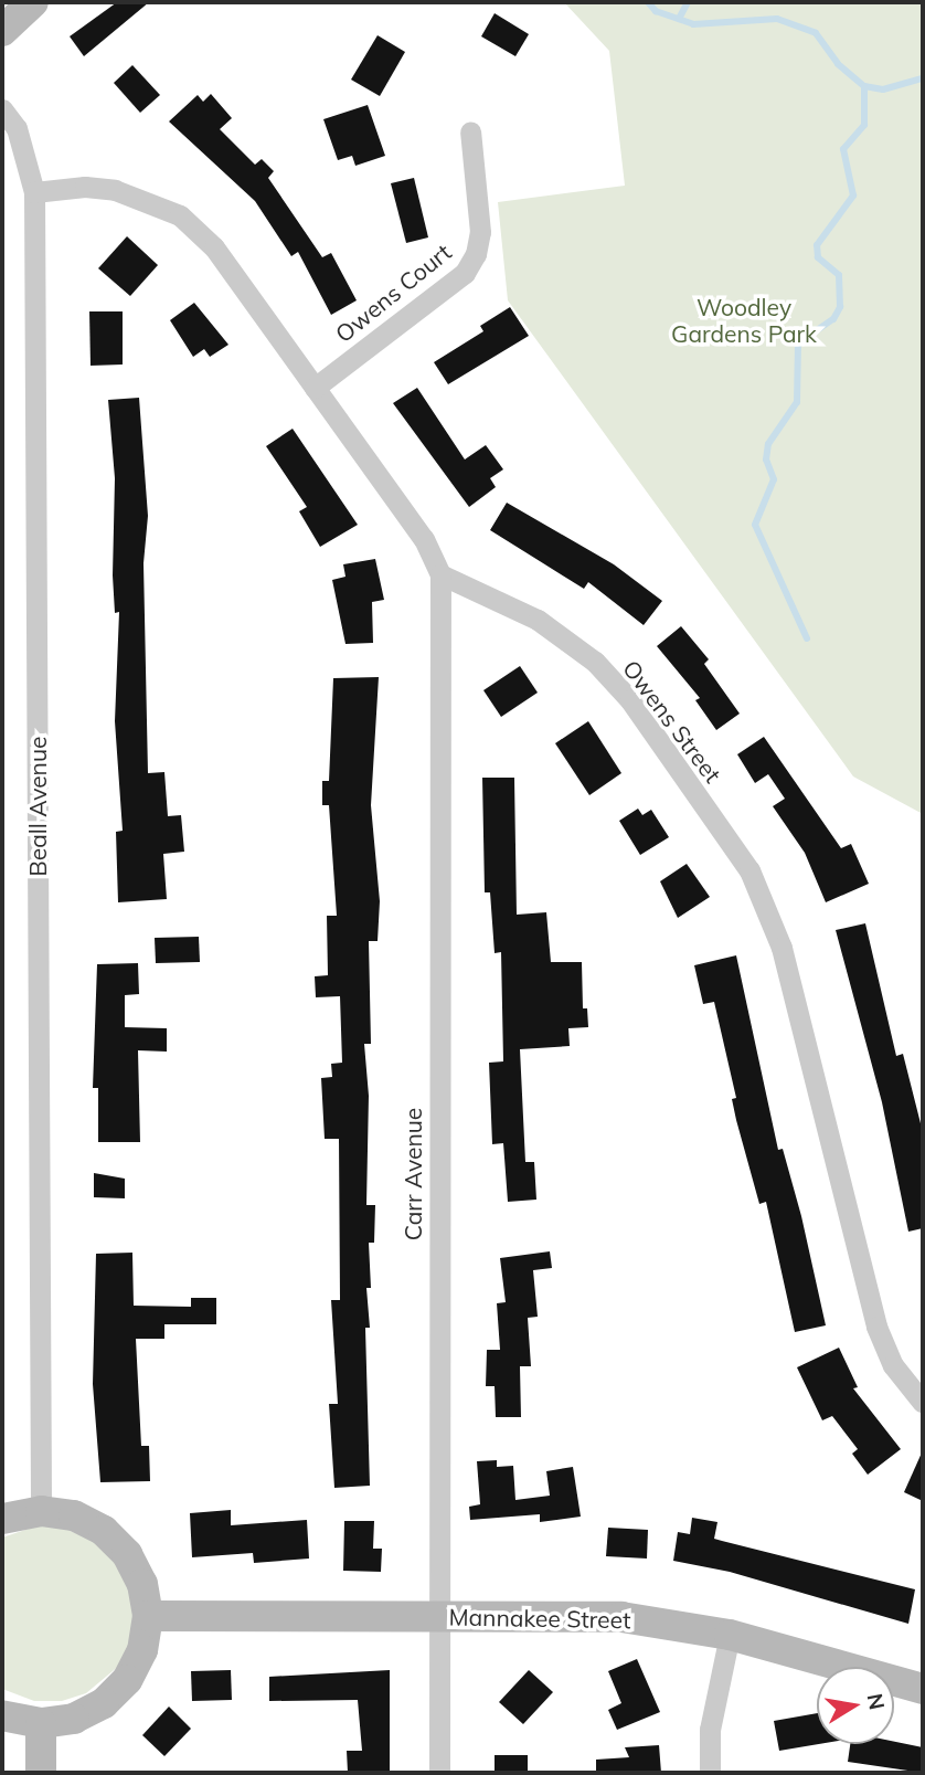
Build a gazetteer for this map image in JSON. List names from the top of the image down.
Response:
{
  "streets": {
    "street": [
      "Owens Court",
      "Owens Street",
      "Beall Avenue",
      "Carr Avenue",
      "Mannakee Street"
    ]
  },
  "crossings": [
    ["Owens Street", "Carr Avenue"],
    ["Carr Avenue", "Mannakee Street"]
  ],
  "parks": ["Woodley Gardens Park"],
  "north": "right"
}
